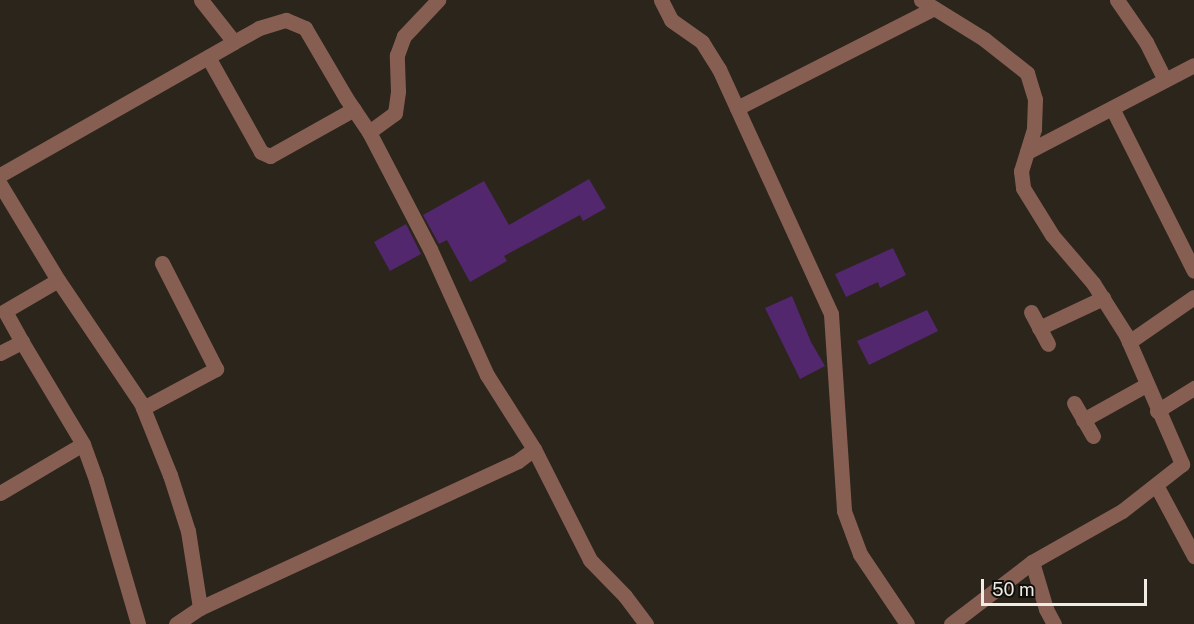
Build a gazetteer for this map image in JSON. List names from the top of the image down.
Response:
{
  "scale_bar": "50 m"
}
